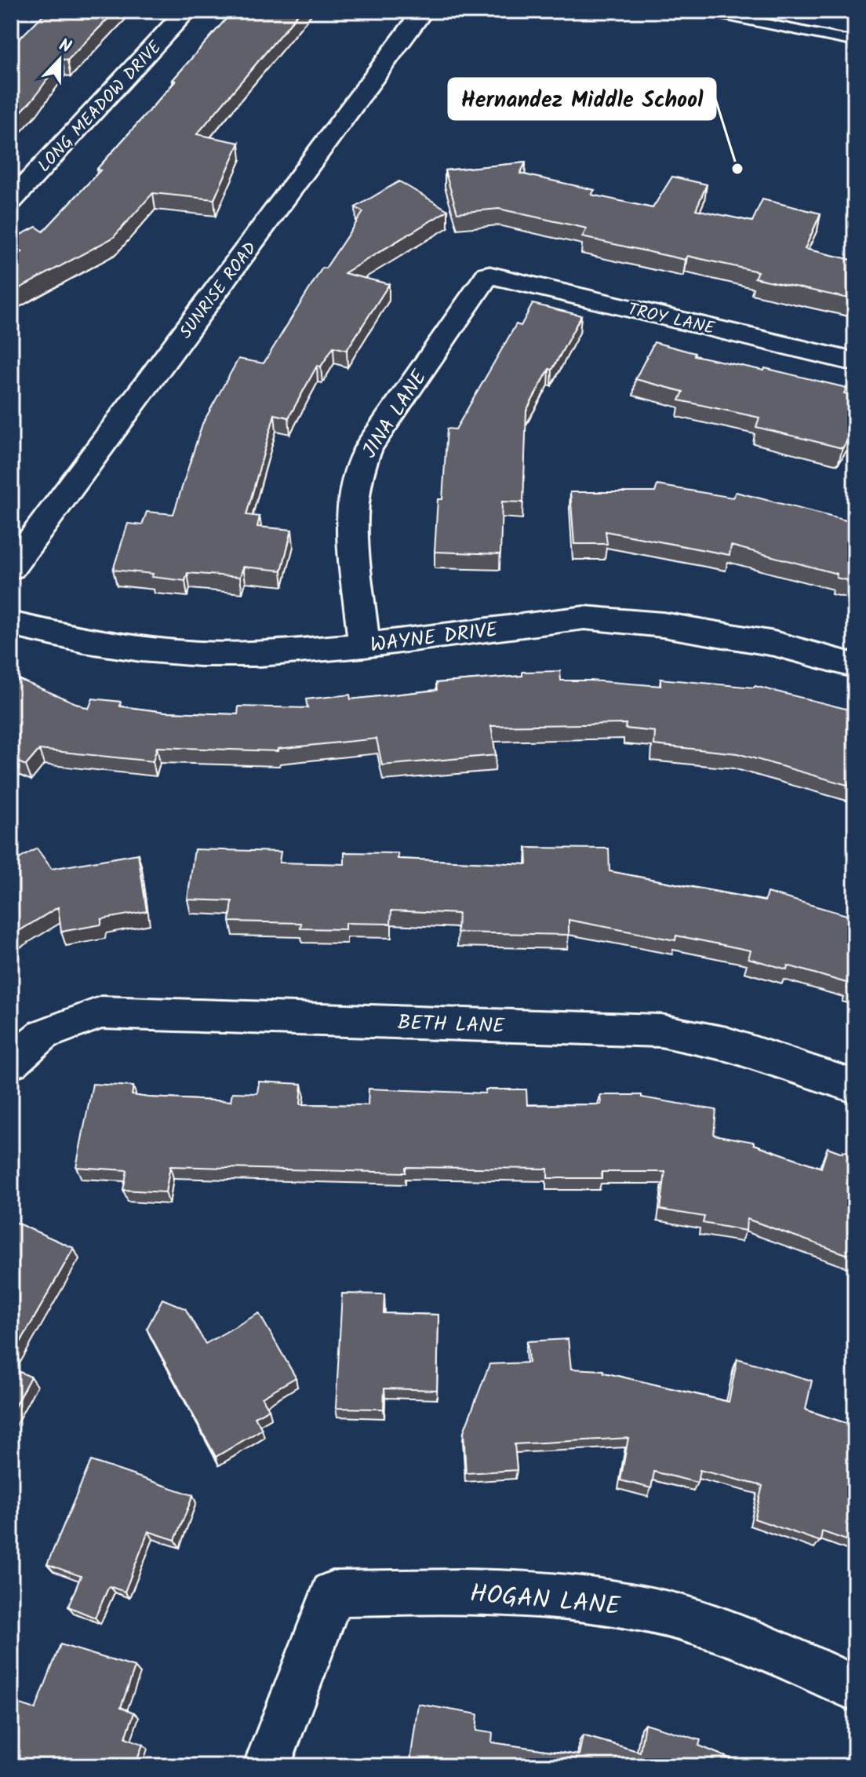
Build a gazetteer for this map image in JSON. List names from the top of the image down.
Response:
{
  "streets": {
    "street": [
      "LONG MEADOW DRIVE",
      "SUNRISE ROAD",
      "TROY LANE",
      "JINA LANE",
      "WAYNE DRIVE",
      "BETH LANE",
      "HOGAN LANE"
    ]
  },
  "crossings": [
    ["TROY LANE", "JINA LANE"],
    ["JINA LANE", "WAYNE DRIVE"]
  ],
  "places": ["Hernandez Middle School"],
  "north": "top"
}
